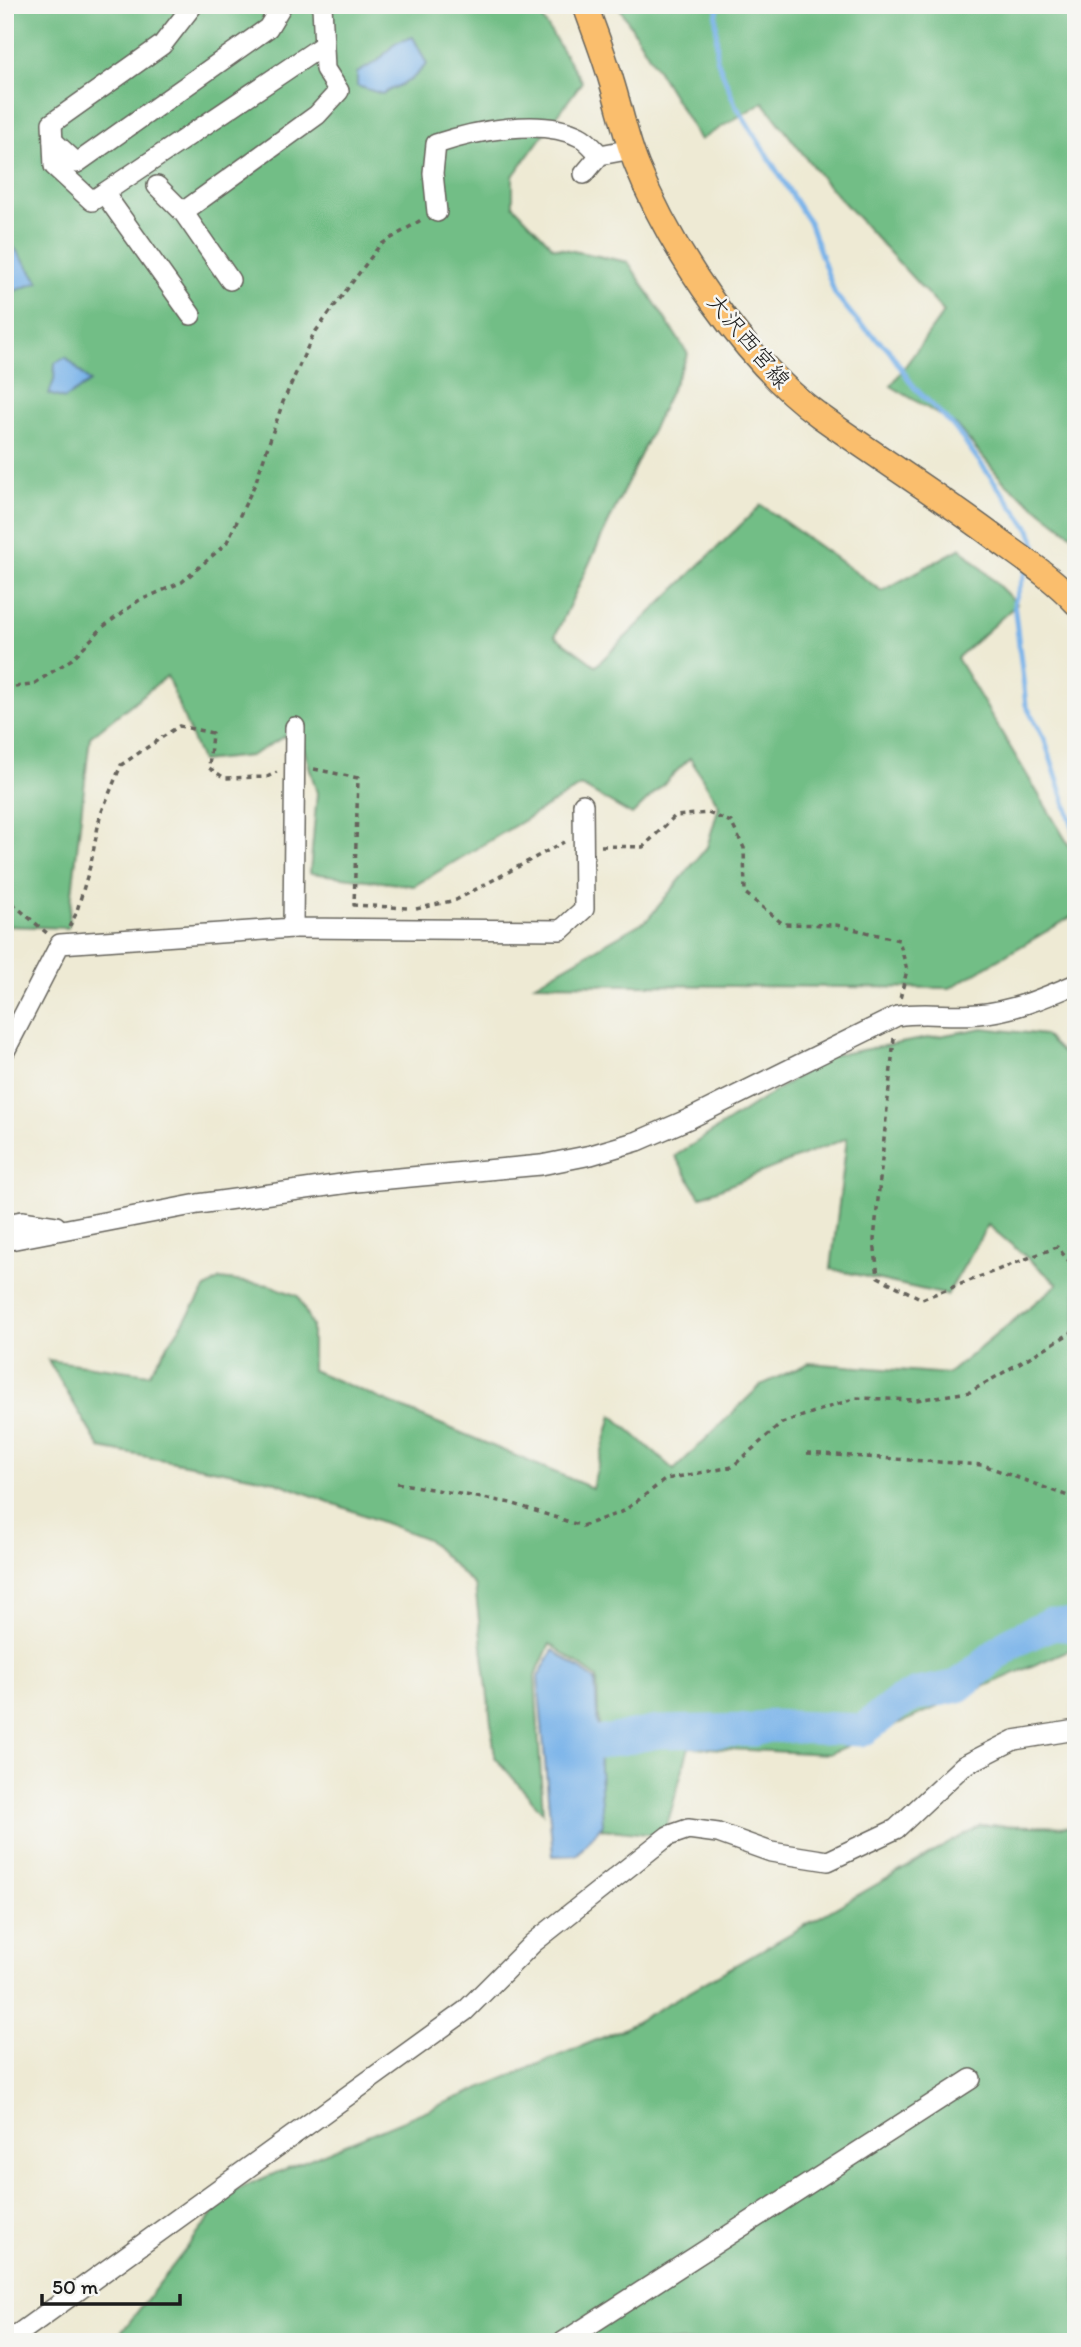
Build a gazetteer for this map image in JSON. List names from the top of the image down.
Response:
{
  "streets": {
    "main road": ["大沢西宮線"]
  },
  "scale_bar": "50 m"
}
